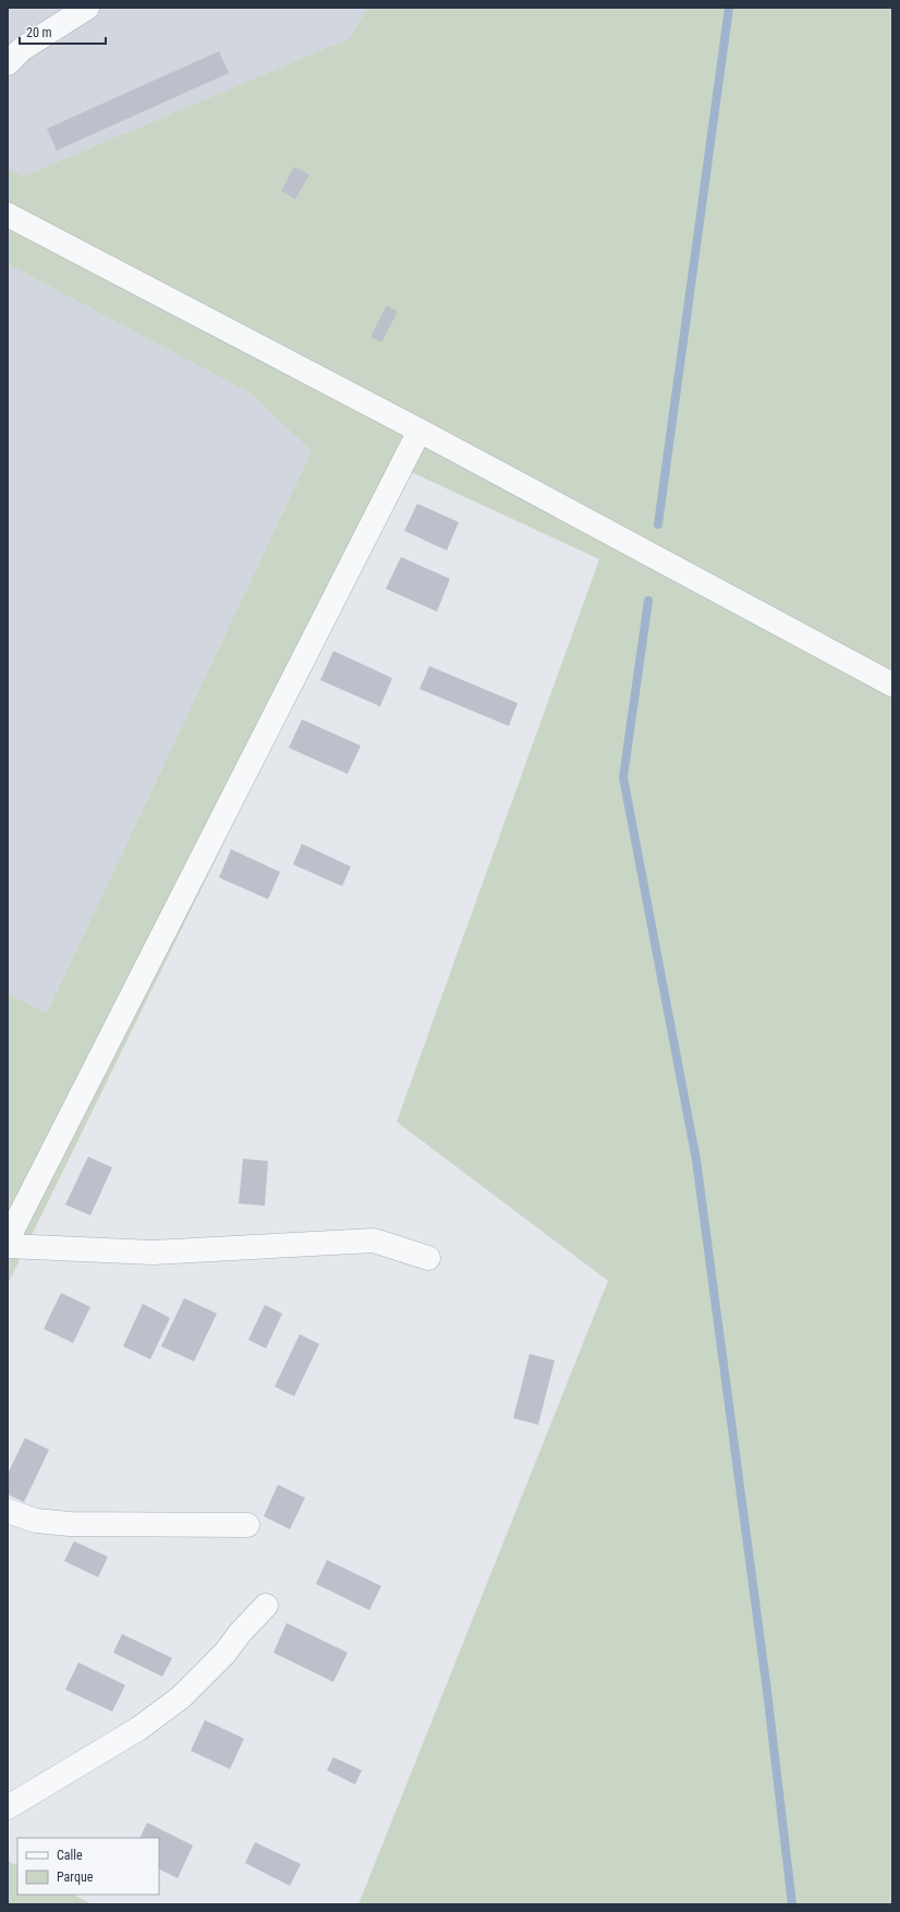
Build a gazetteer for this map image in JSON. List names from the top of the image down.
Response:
{
  "legend": ["Calle", "Parque"],
  "scale_bar": "20 m"
}
